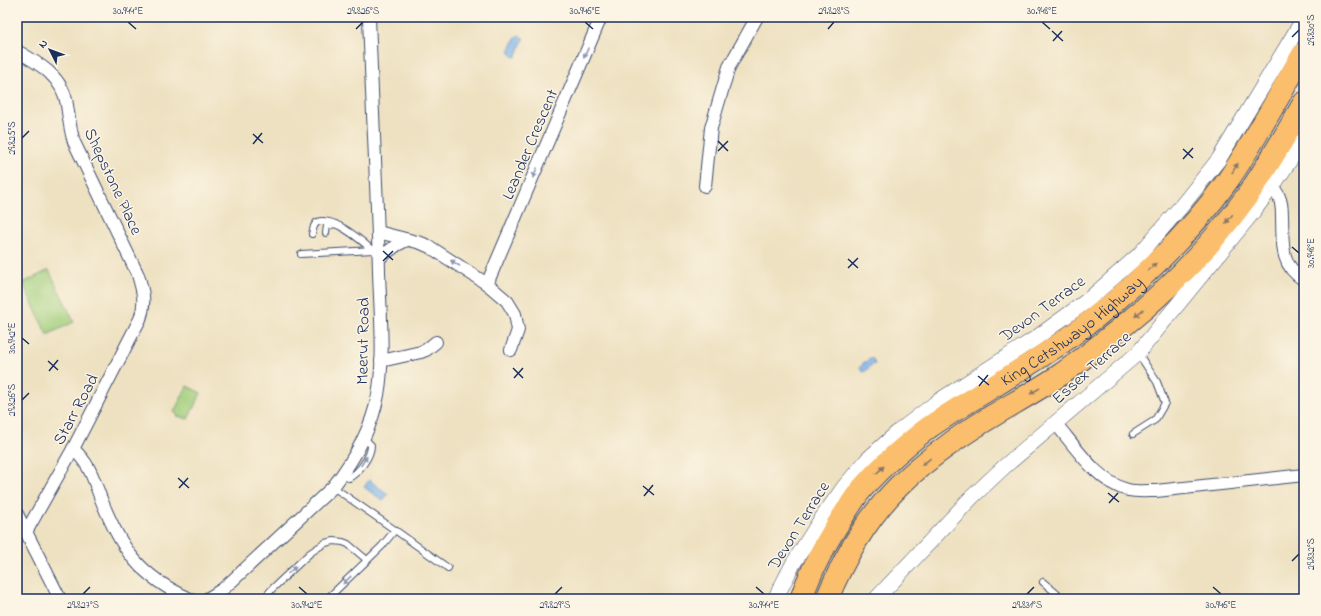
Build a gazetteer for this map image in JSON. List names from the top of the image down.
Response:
{
  "streets": {
    "highway": ["King Cetshwayo Highway"],
    "street": [
      "Leander Crescent",
      "Shepstone Place",
      "Devon Terrace",
      "Meerut Road",
      "Essex Terrace",
      "Starr Road"
    ]
  },
  "crossings": [
    ["Shepstone Place", "Starr Road"]
  ],
  "one_way": ["Leander Crescent"],
  "north": "top left",
  "coordinates": [
    "30.944°E",
    "29.826°S",
    "30.946°E",
    "29.828°S",
    "30.948°E",
    "29.830°S",
    "29.825°S",
    "30.942°E",
    "29.832°S",
    "29.827°S",
    "29.829°S",
    "29.831°S"
  ]
}
